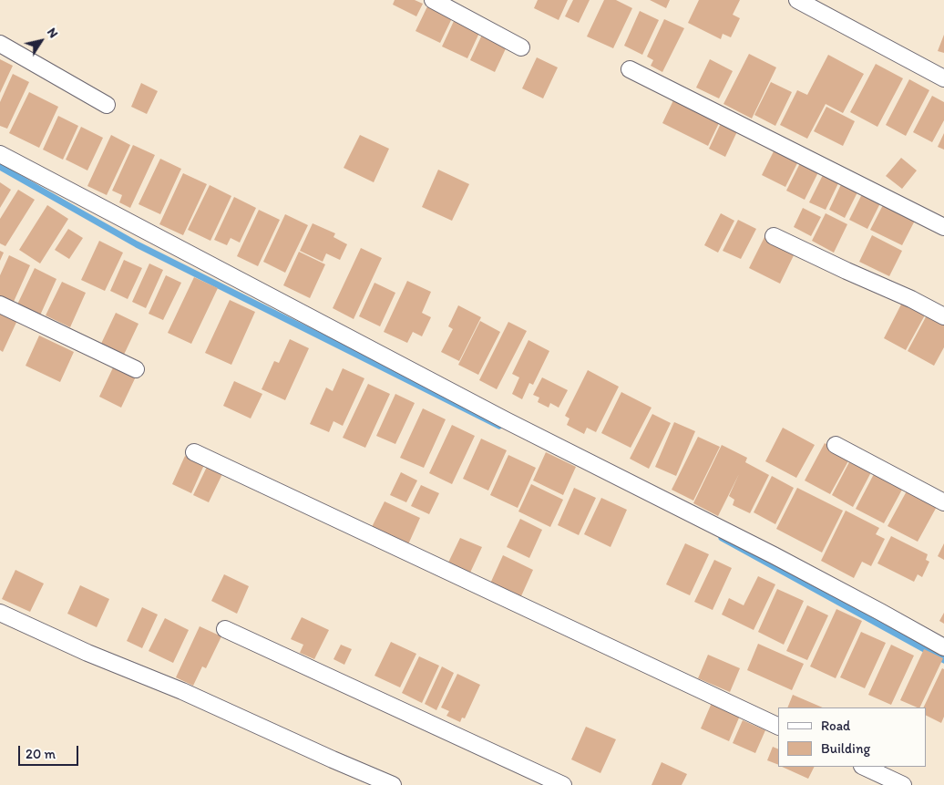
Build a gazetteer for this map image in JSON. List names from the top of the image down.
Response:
{
  "legend": ["Road", "Building"],
  "scale_bar": "20 m",
  "north": "top right"
}
